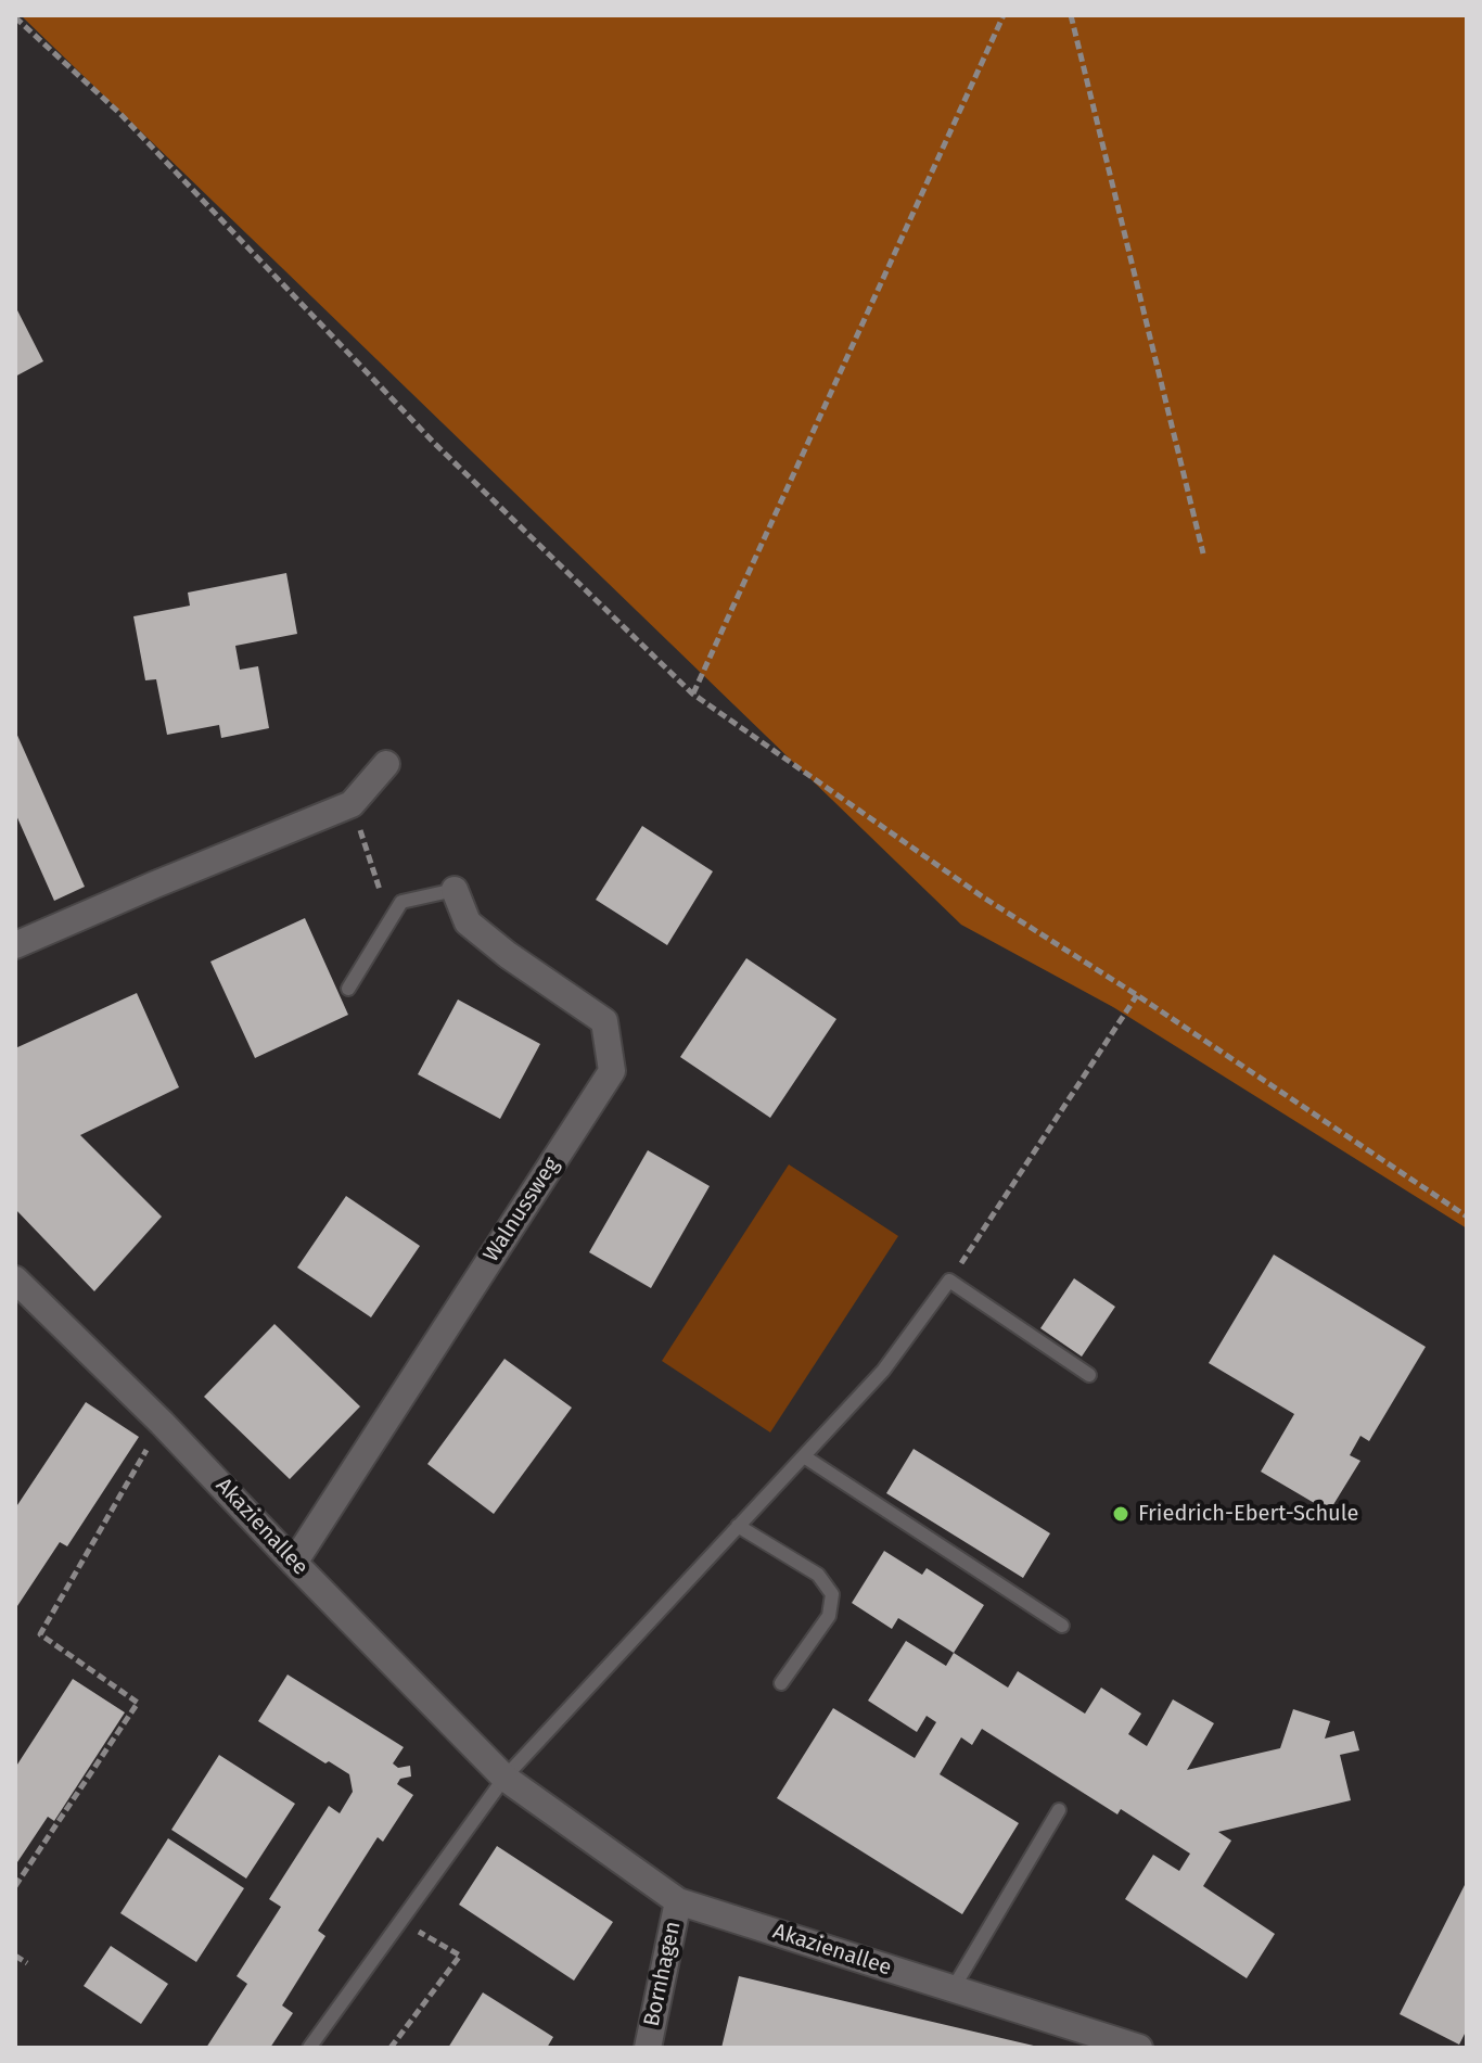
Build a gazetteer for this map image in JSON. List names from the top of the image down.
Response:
{
  "streets": {
    "street": ["Walnussweg", "Akazienallee", "Bornhagen"]
  },
  "crossings": [
    ["Walnussweg", "Akazienallee"],
    ["Akazienallee", "Bornhagen"]
  ],
  "places": ["Friedrich-Ebert-Schule"]
}
